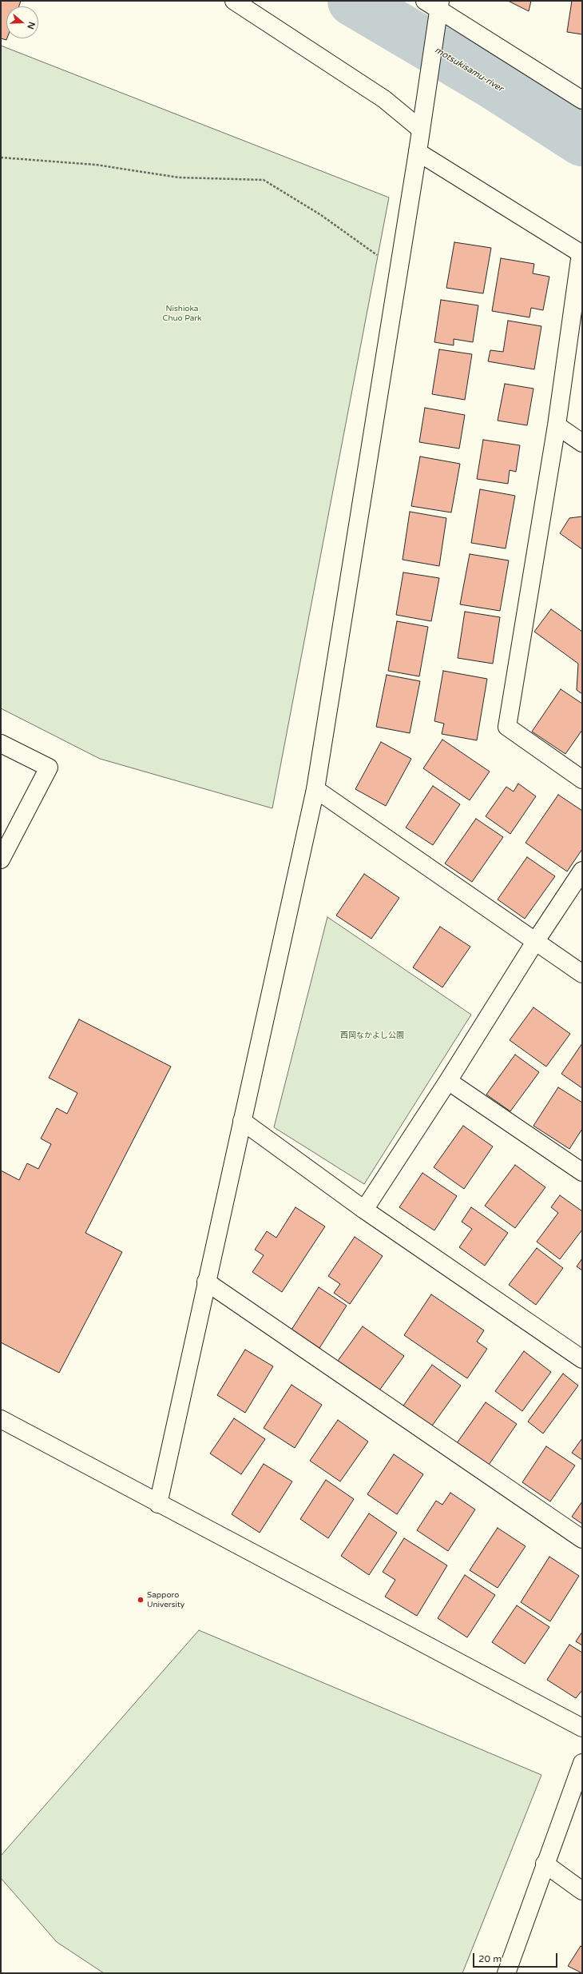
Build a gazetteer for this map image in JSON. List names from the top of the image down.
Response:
{
  "water": ["motsukisamu-river"],
  "parks": ["Nishioka Chuo Park", "西岡なかよし公園"],
  "places": ["Sapporo University"],
  "scale_bar": "20 m",
  "north": "right"
}
